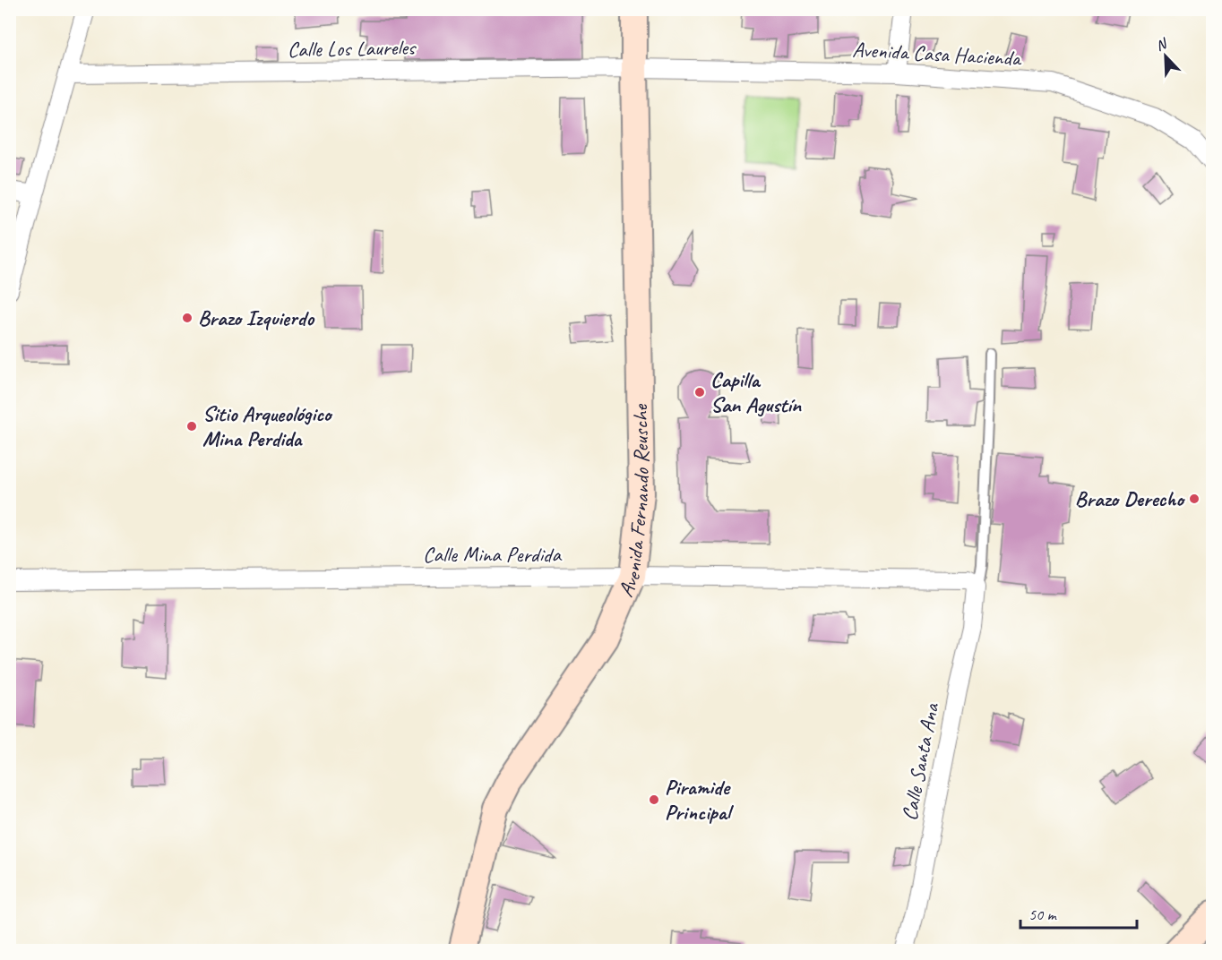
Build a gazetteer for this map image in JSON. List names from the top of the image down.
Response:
{
  "streets": {
    "street": [
      "Calle Los Laureles",
      "Avenida Casa Hacienda",
      "Avenida Fernando Reusche",
      "Calle Mina Perdida",
      "Calle Santa Ana"
    ]
  },
  "crossings": [
    ["Calle Los Laureles", "Avenida Casa Hacienda"],
    ["Calle Los Laureles", "Avenida Fernando Reusche"],
    ["Avenida Casa Hacienda", "Avenida Fernando Reusche"],
    ["Avenida Fernando Reusche", "Calle Mina Perdida"],
    ["Calle Mina Perdida", "Calle Santa Ana"]
  ],
  "places": [
    "Brazo Izquierdo",
    "Capilla San Agustín",
    "Sitio Arqueológico Mina Perdida",
    "Brazo Derecho",
    "Piramide Principal"
  ],
  "scale_bar": "50 m",
  "north": "top left"
}
